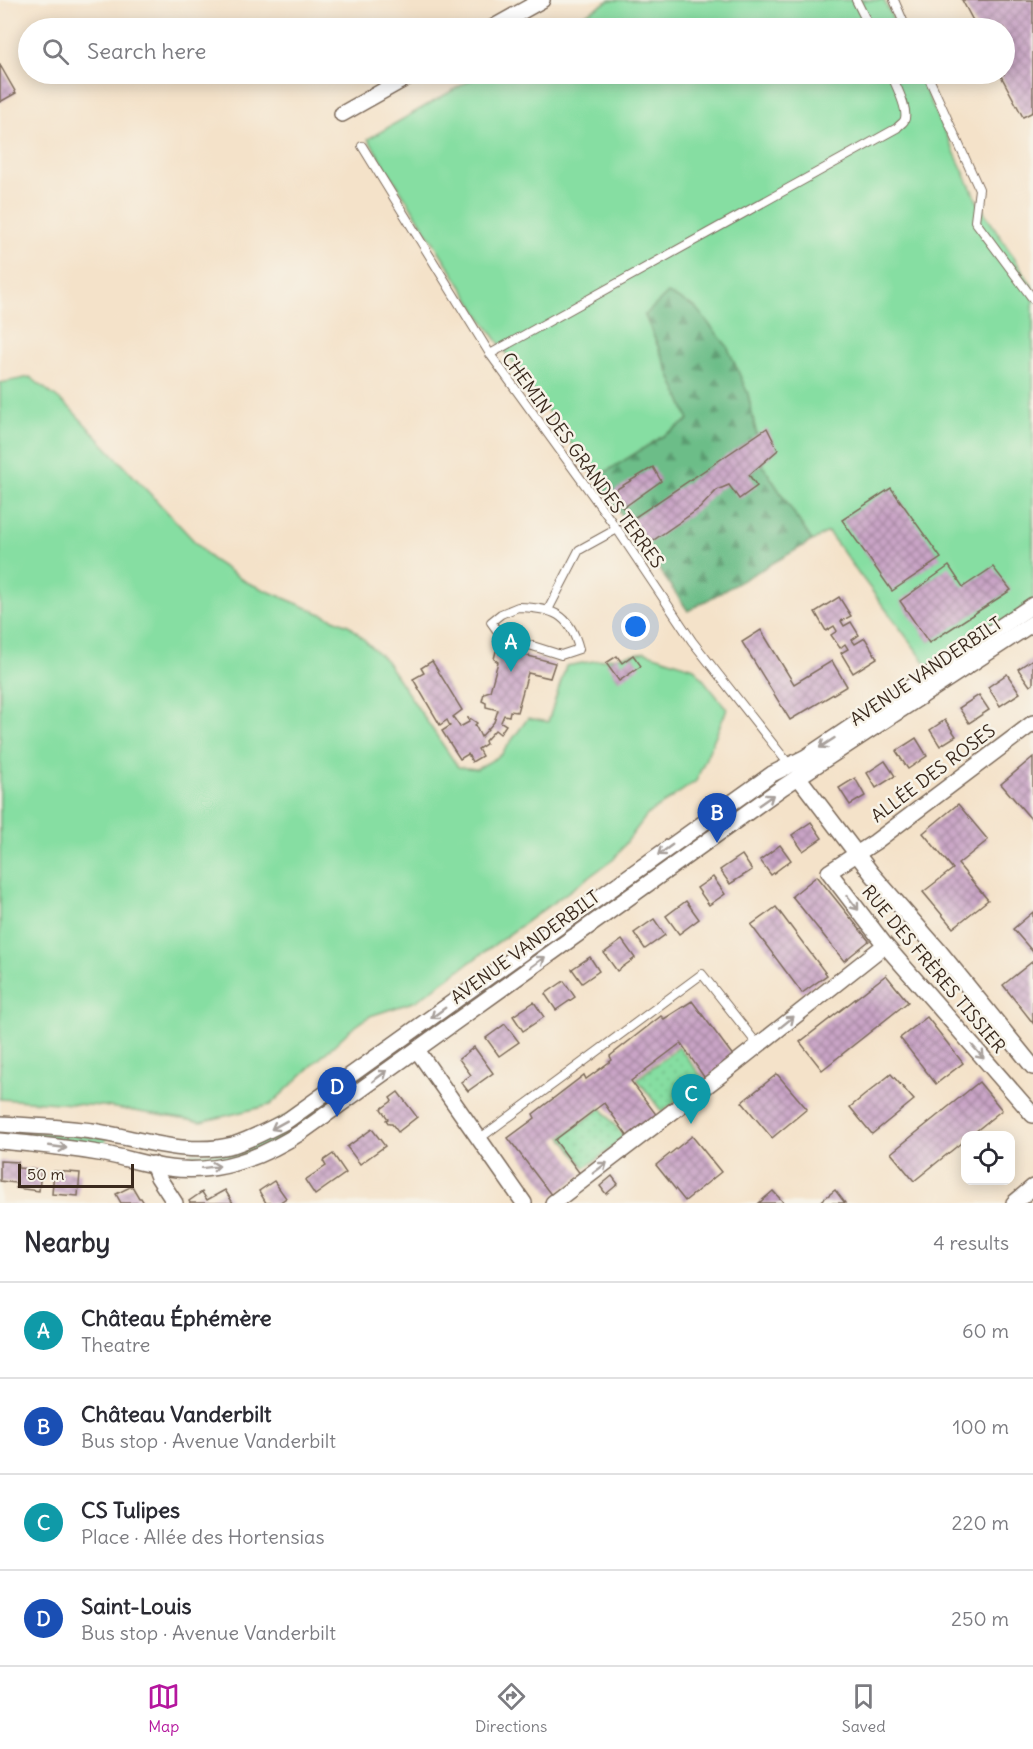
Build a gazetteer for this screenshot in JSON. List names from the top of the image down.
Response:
{
  "streets": {
    "street": ["AVENUE VANDERBILT", "ALLÉE DES ROSES", "RUE DES FRÈRES TISSIER"],
    "lane": ["CHEMIN DES GRANDES TERRES"]
  },
  "crossings": [
    ["CHEMIN DES GRANDES TERRES", "AVENUE VANDERBILT"],
    ["CHEMIN DES GRANDES TERRES", "RUE DES FRÈRES TISSIER"],
    ["AVENUE VANDERBILT", "RUE DES FRÈRES TISSIER"],
    ["ALLÉE DES ROSES", "RUE DES FRÈRES TISSIER"]
  ],
  "scale_bar": "50 m",
  "page": {
    "search": "Search here",
    "pins": [
      "A",
      "B",
      "D",
      "C"
    ],
    "scale": "50 m",
    "heading": ["Nearby", "4 results"],
    "list": [
      {
        "mark": "A",
        "name": "Château Éphémère",
        "note": "Theatre",
        "value": "60 m"
      },
      {
        "mark": "B",
        "name": "Château Vanderbilt",
        "note": "Bus stop · Avenue Vanderbilt",
        "value": "100 m"
      },
      {
        "mark": "C",
        "name": "CS Tulipes",
        "note": "Place · Allée des Hortensias",
        "value": "220 m"
      },
      {
        "mark": "D",
        "name": "Saint-Louis",
        "note": "Bus stop · Avenue Vanderbilt",
        "value": "250 m"
      }
    ],
    "nav": ["Map", "Directions", "Saved"]
  }
}
